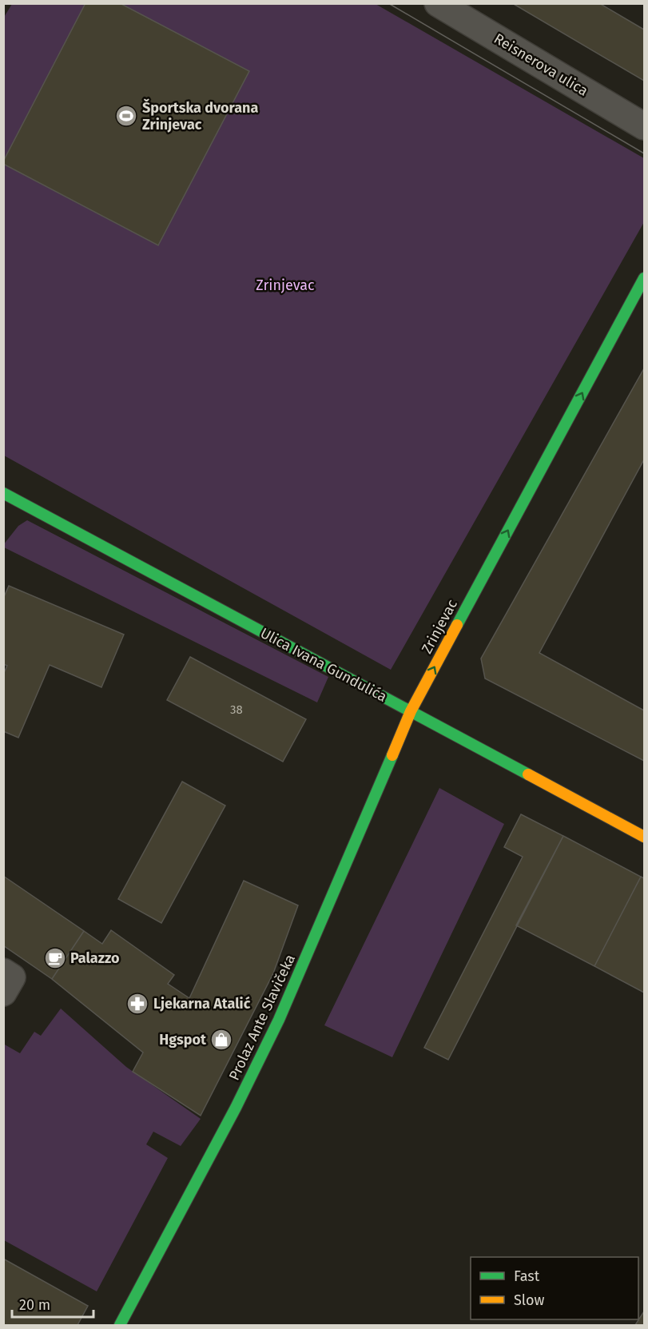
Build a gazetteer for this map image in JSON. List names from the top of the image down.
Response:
{
  "streets": {
    "street": [
      "Reisnerova ulica",
      "Zrinjevac",
      "Ulica Ivana Gundulića",
      "Prolaz Ante Slavičeka"
    ]
  },
  "crossings": [
    ["Zrinjevac", "Ulica Ivana Gundulića"],
    ["Zrinjevac", "Prolaz Ante Slavičeka"],
    ["Ulica Ivana Gundulića", "Prolaz Ante Slavičeka"]
  ],
  "one_way": ["Zrinjevac"],
  "parks": ["Zrinjevac"],
  "places": {
    "sports": ["Športska dvorana Zrinjevac"],
    "cafe": ["Palazzo"],
    "pharmacy": ["Ljekarna Atalić"],
    "shop": ["Hgspot"]
  },
  "house_numbers": ["38"],
  "legend": ["Fast", "Slow"],
  "scale_bar": "20 m"
}
